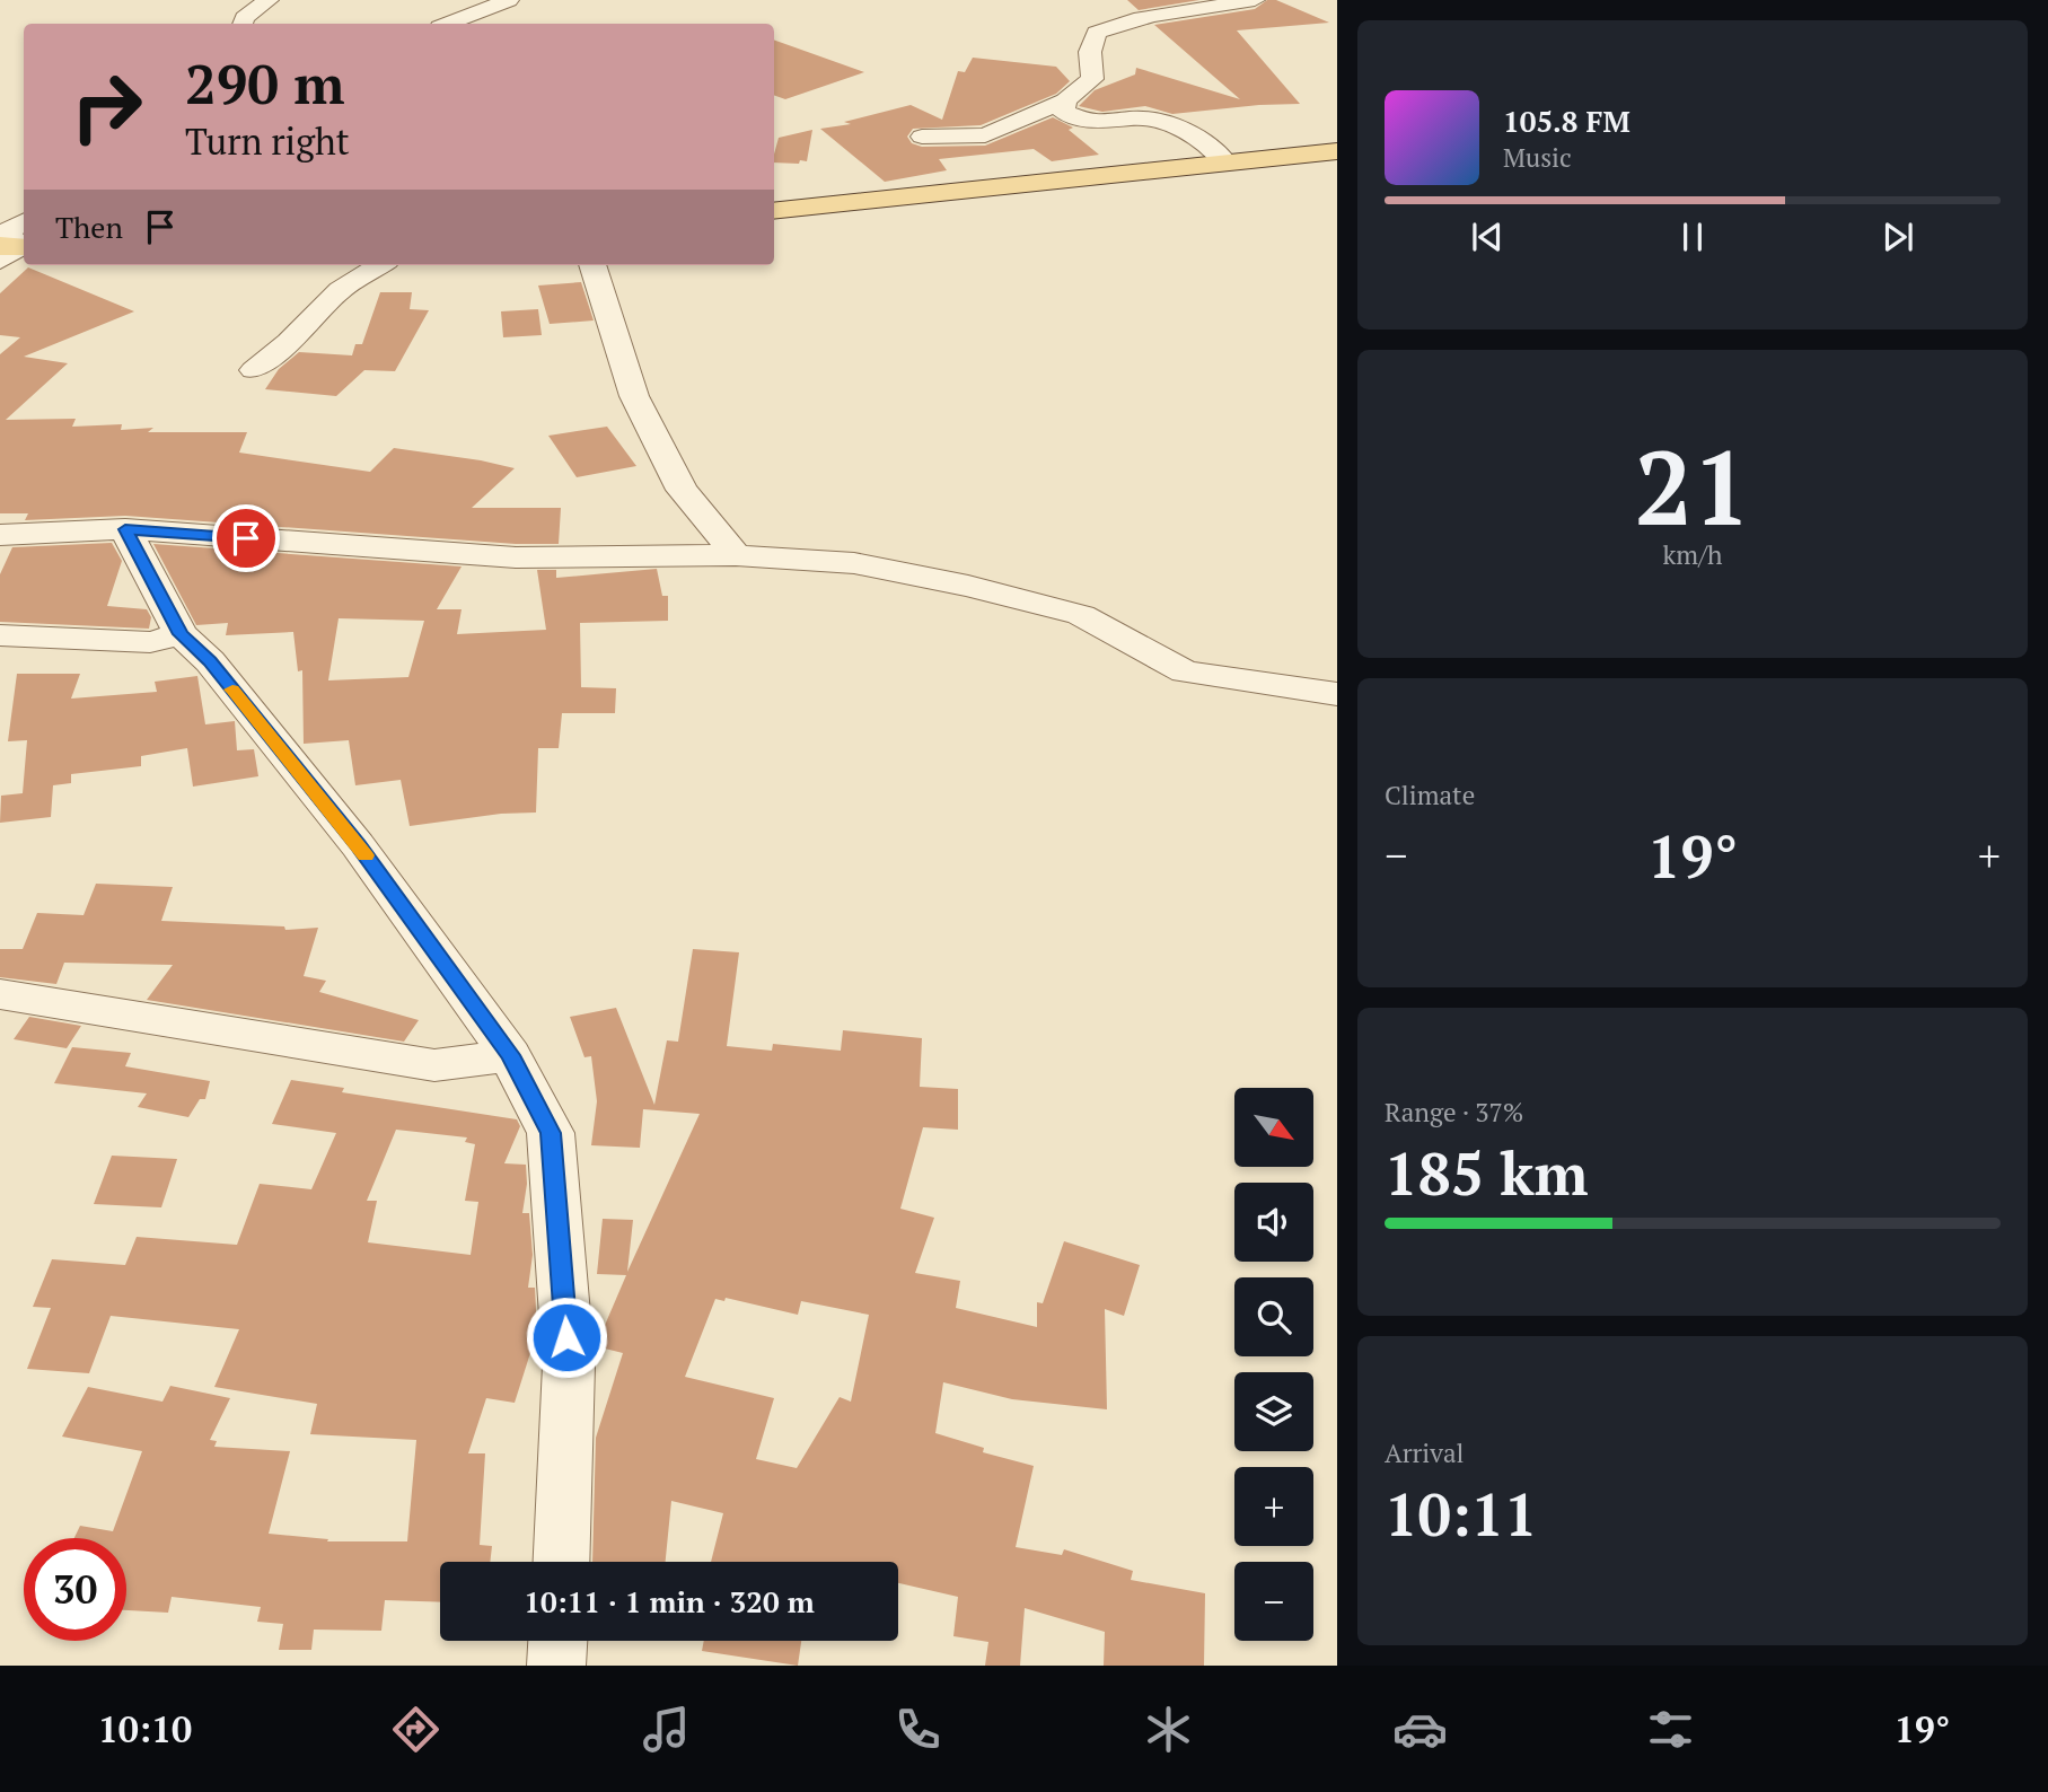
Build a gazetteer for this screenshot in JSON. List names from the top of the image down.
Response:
{
  "north": "bottom right",
  "page": {
    "turn": ["290 m", "Turn right"],
    "song": ["105.8 FM", "Music"],
    "then": "Then",
    "tile": [
      ["21", "km/h"],
      "Climate",
      ["Range · 37%", "185 km"],
      ["Arrival", "10:11"]
    ],
    "heat": ["−", "19°", "+"],
    "map_buttons": ["+", "−"],
    "limit": "30",
    "trip": "10:11 · 1 min · 320 m",
    "tabs": ["10:10", "19°"]
  }
}
